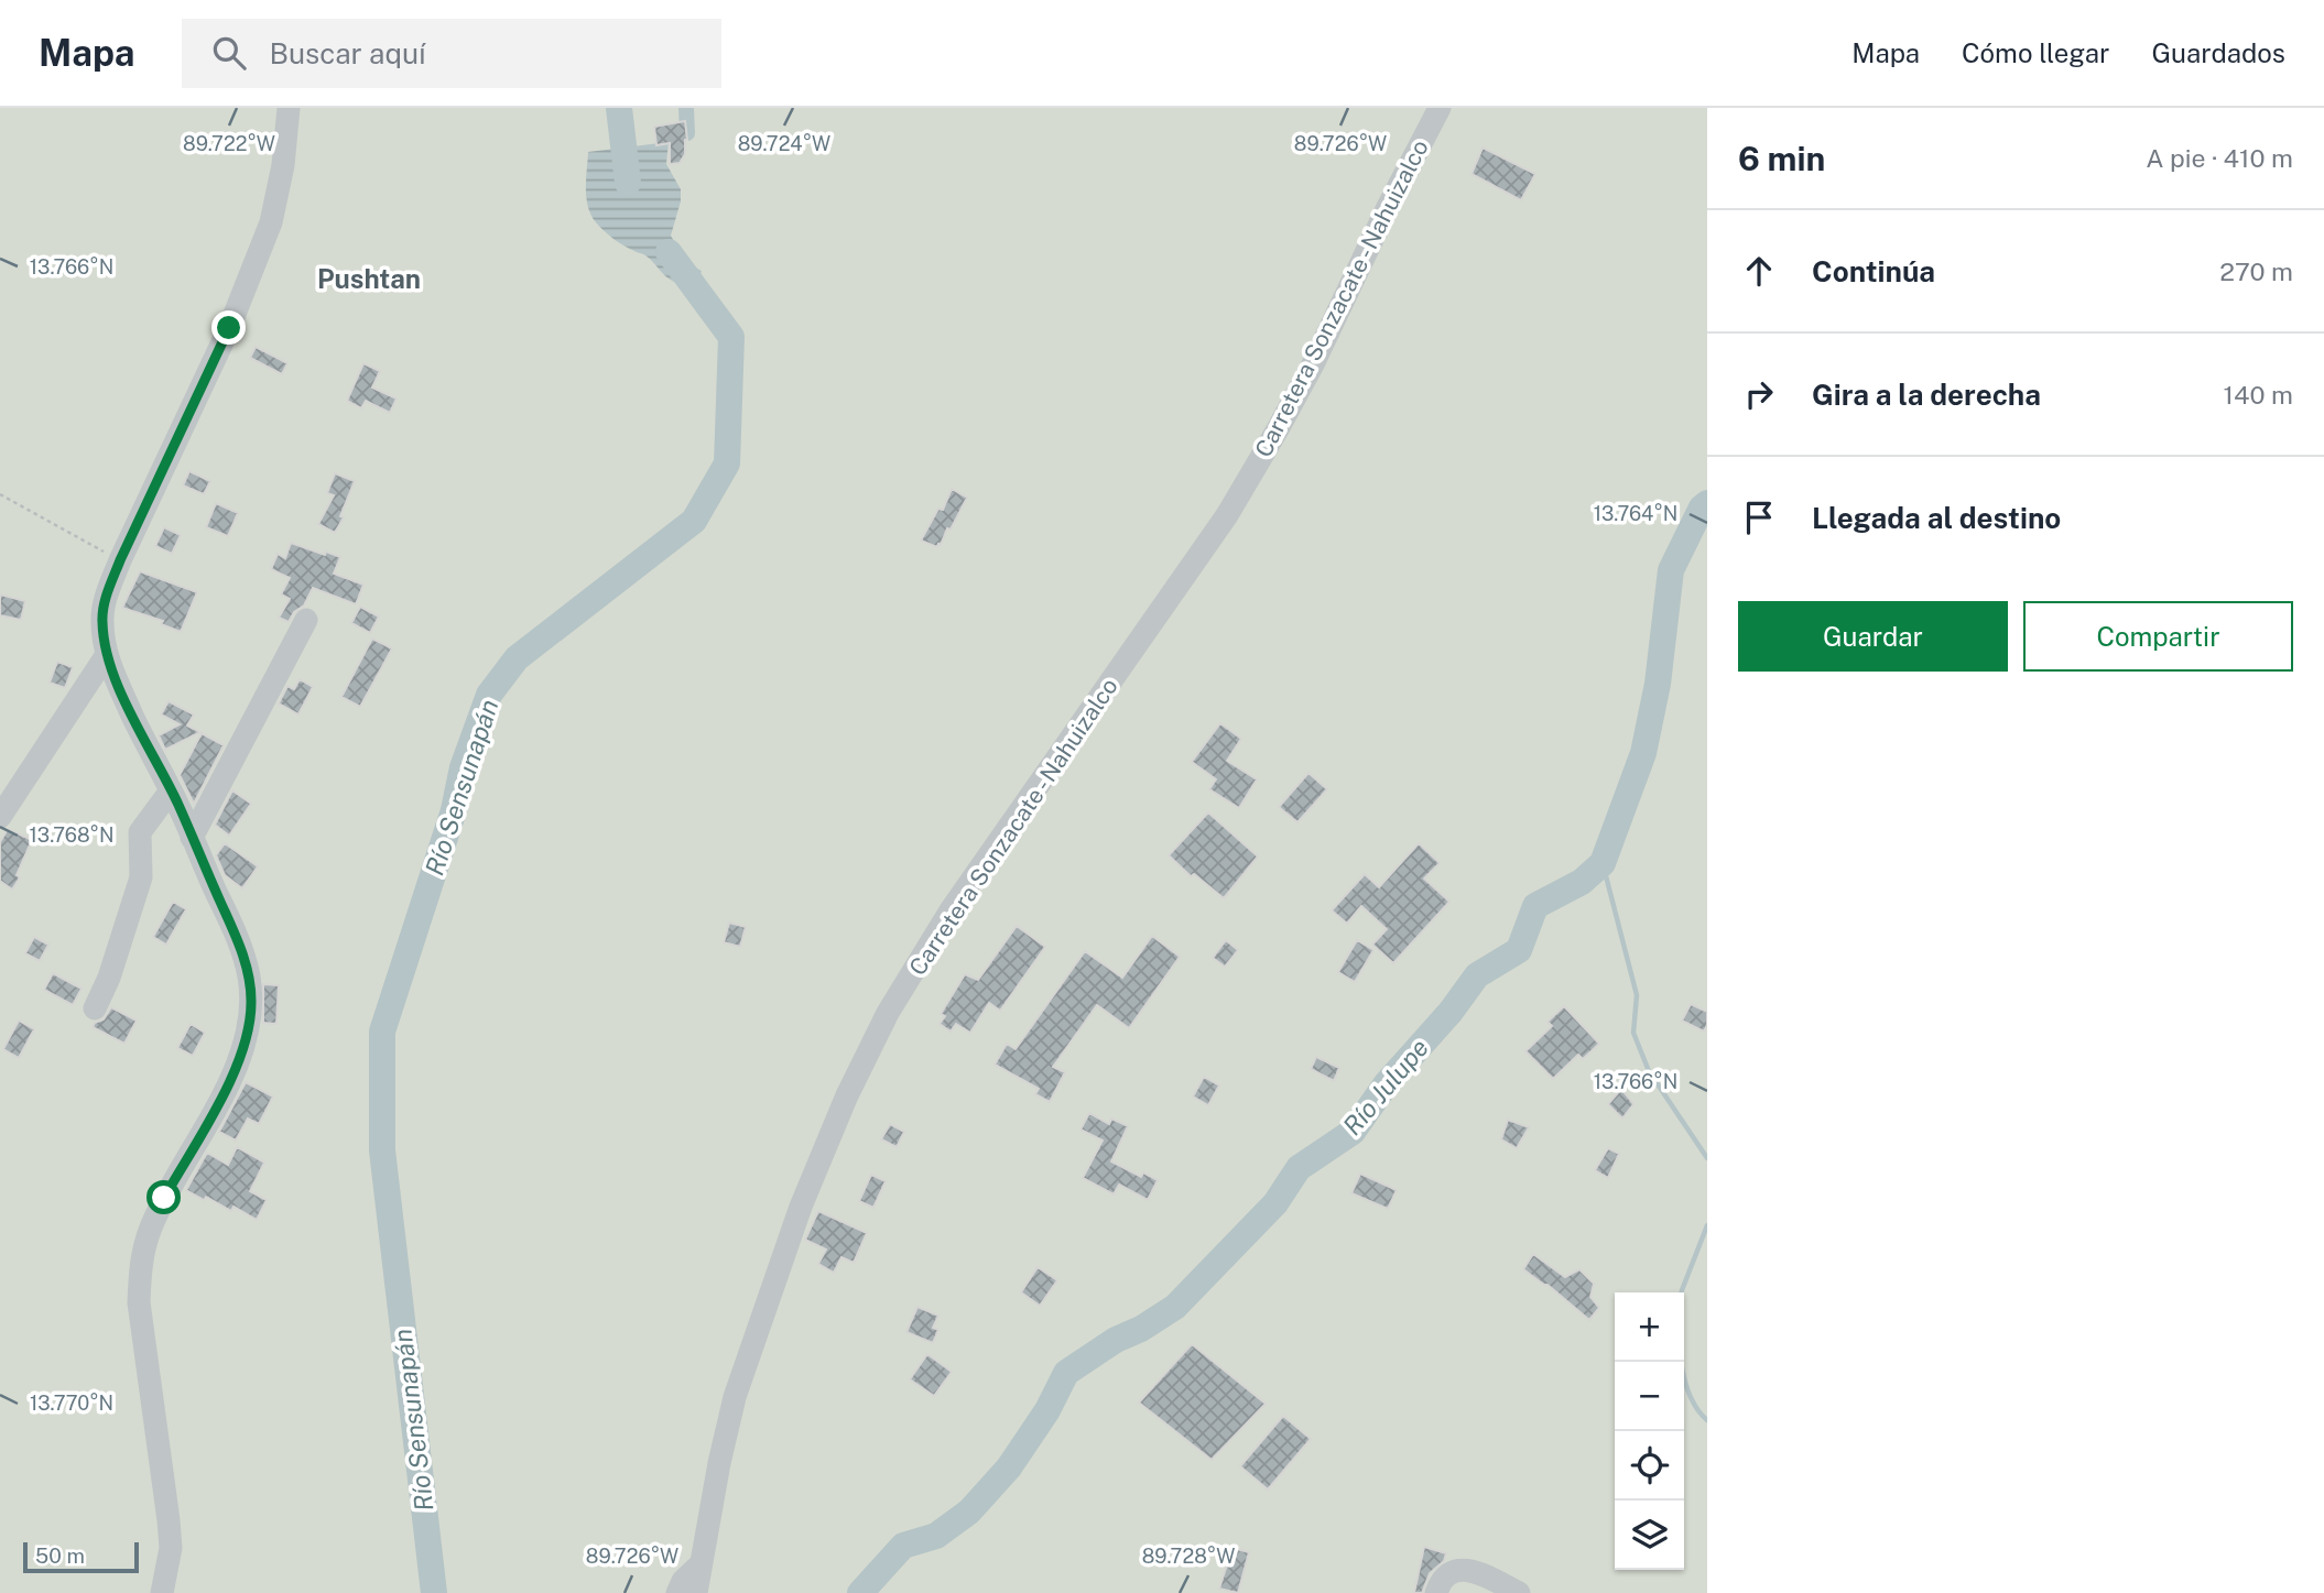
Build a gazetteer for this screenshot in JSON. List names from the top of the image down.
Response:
{
  "streets": {
    "street": ["Carretera Sonzacate - Nahuizalco"]
  },
  "districts": ["Pushtan"],
  "water": ["Río Sensunapán", "Río Julupe"],
  "scale_bar": "50 m",
  "page": {
    "header": "Mapa",
    "search": "Buscar aquí",
    "nav": ["Mapa", "Cómo llegar", "Guardados"],
    "heading": ["6 min", "A pie · 410 m"],
    "list": [
      ["Continúa", "270 m"],
      ["Gira a la derecha", "140 m"],
      "Llegada al destino"
    ],
    "buttons": ["Guardar", "Compartir"],
    "map_buttons": ["+", "−"],
    "scale": "50 m"
  },
  "coordinates": [
    "89.722°W",
    "89.724°W",
    "89.726°W",
    "13.766°N",
    "13.764°N",
    "13.768°N",
    "13.770°N",
    "89.728°W"
  ]
}
